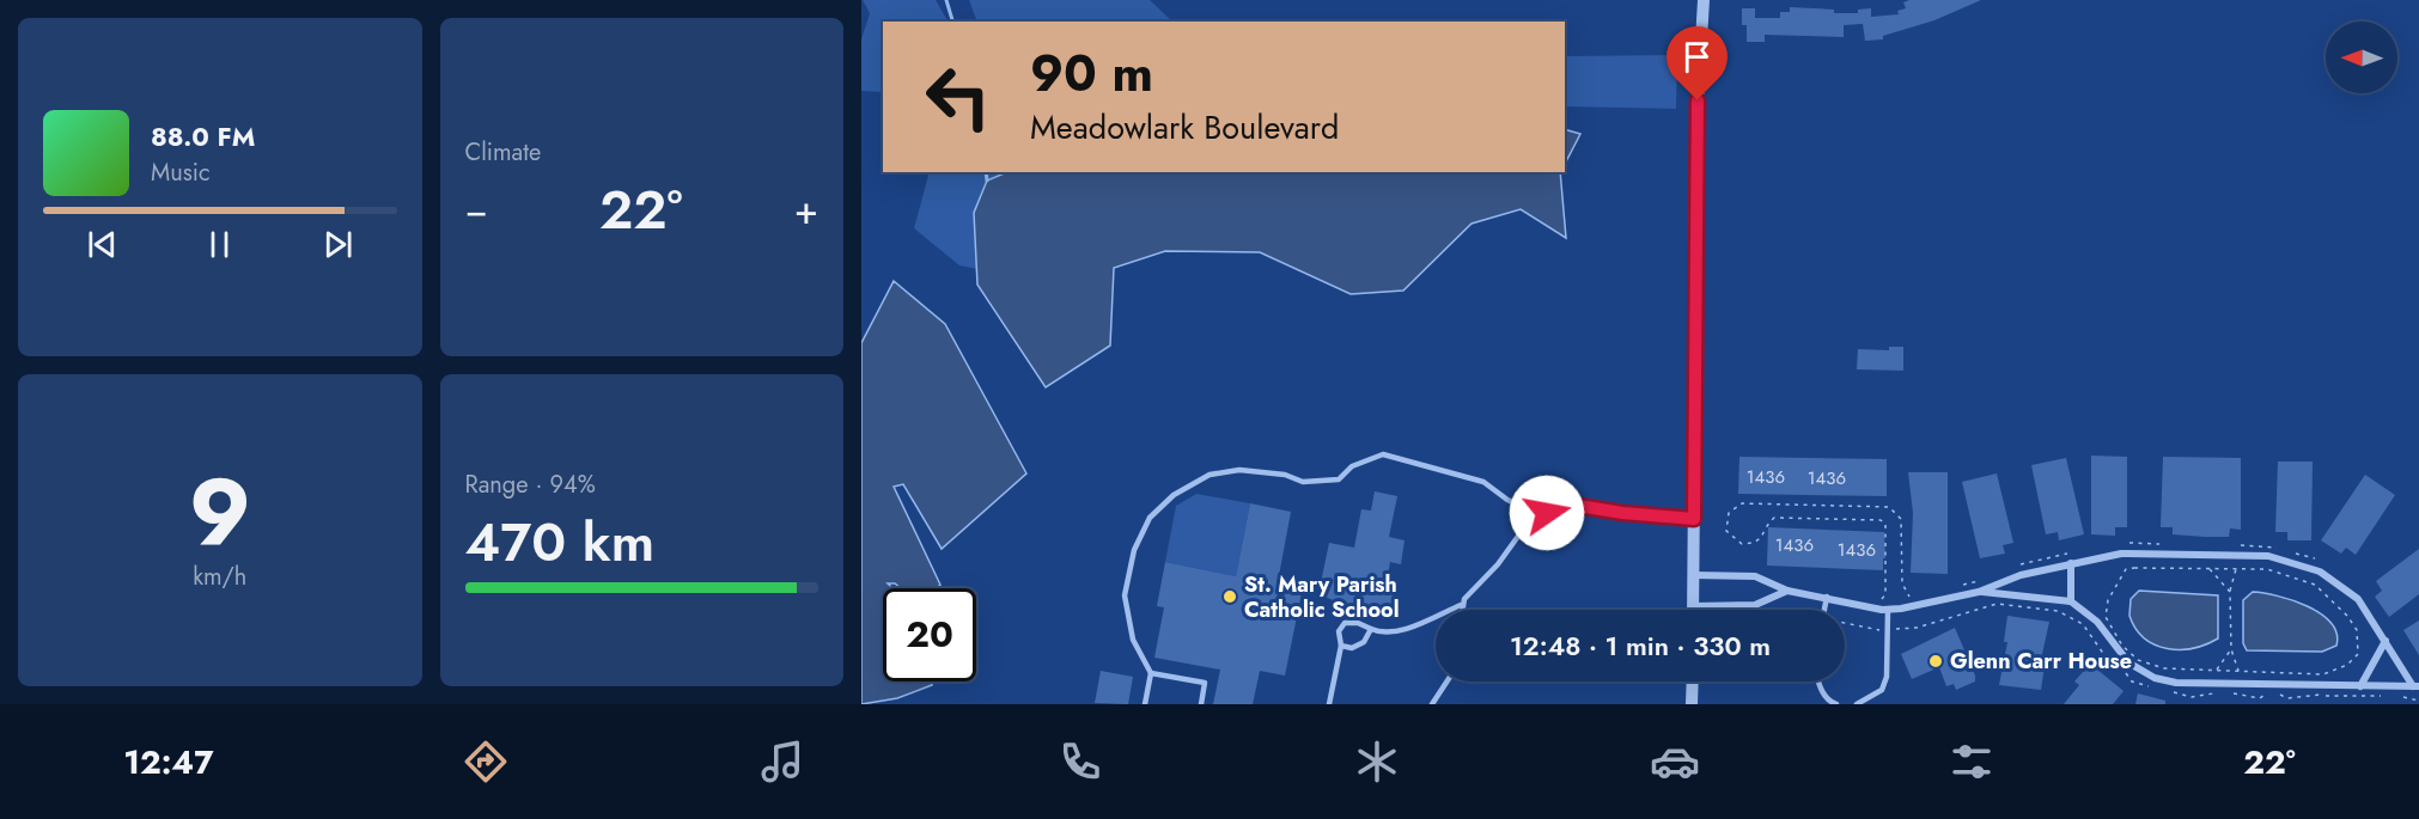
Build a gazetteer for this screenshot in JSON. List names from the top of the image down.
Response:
{
  "places": ["St. Mary Parish Catholic School", "Glenn Carr House"],
  "house_numbers": [
    "1436",
    "1436",
    "1436",
    "1436"
  ],
  "north": "left",
  "page": {
    "tile": [
      "Climate",
      ["9", "km/h"],
      ["Range · 94%", "470 km"]
    ],
    "turn": ["90 m", "Meadowlark Boulevard"],
    "song": ["88.0 FM", "Music"],
    "heat": ["−", "22°", "+"],
    "limit": "20",
    "trip": "12:48 · 1 min · 330 m",
    "tabs": ["12:47", "22°"]
  }
}
